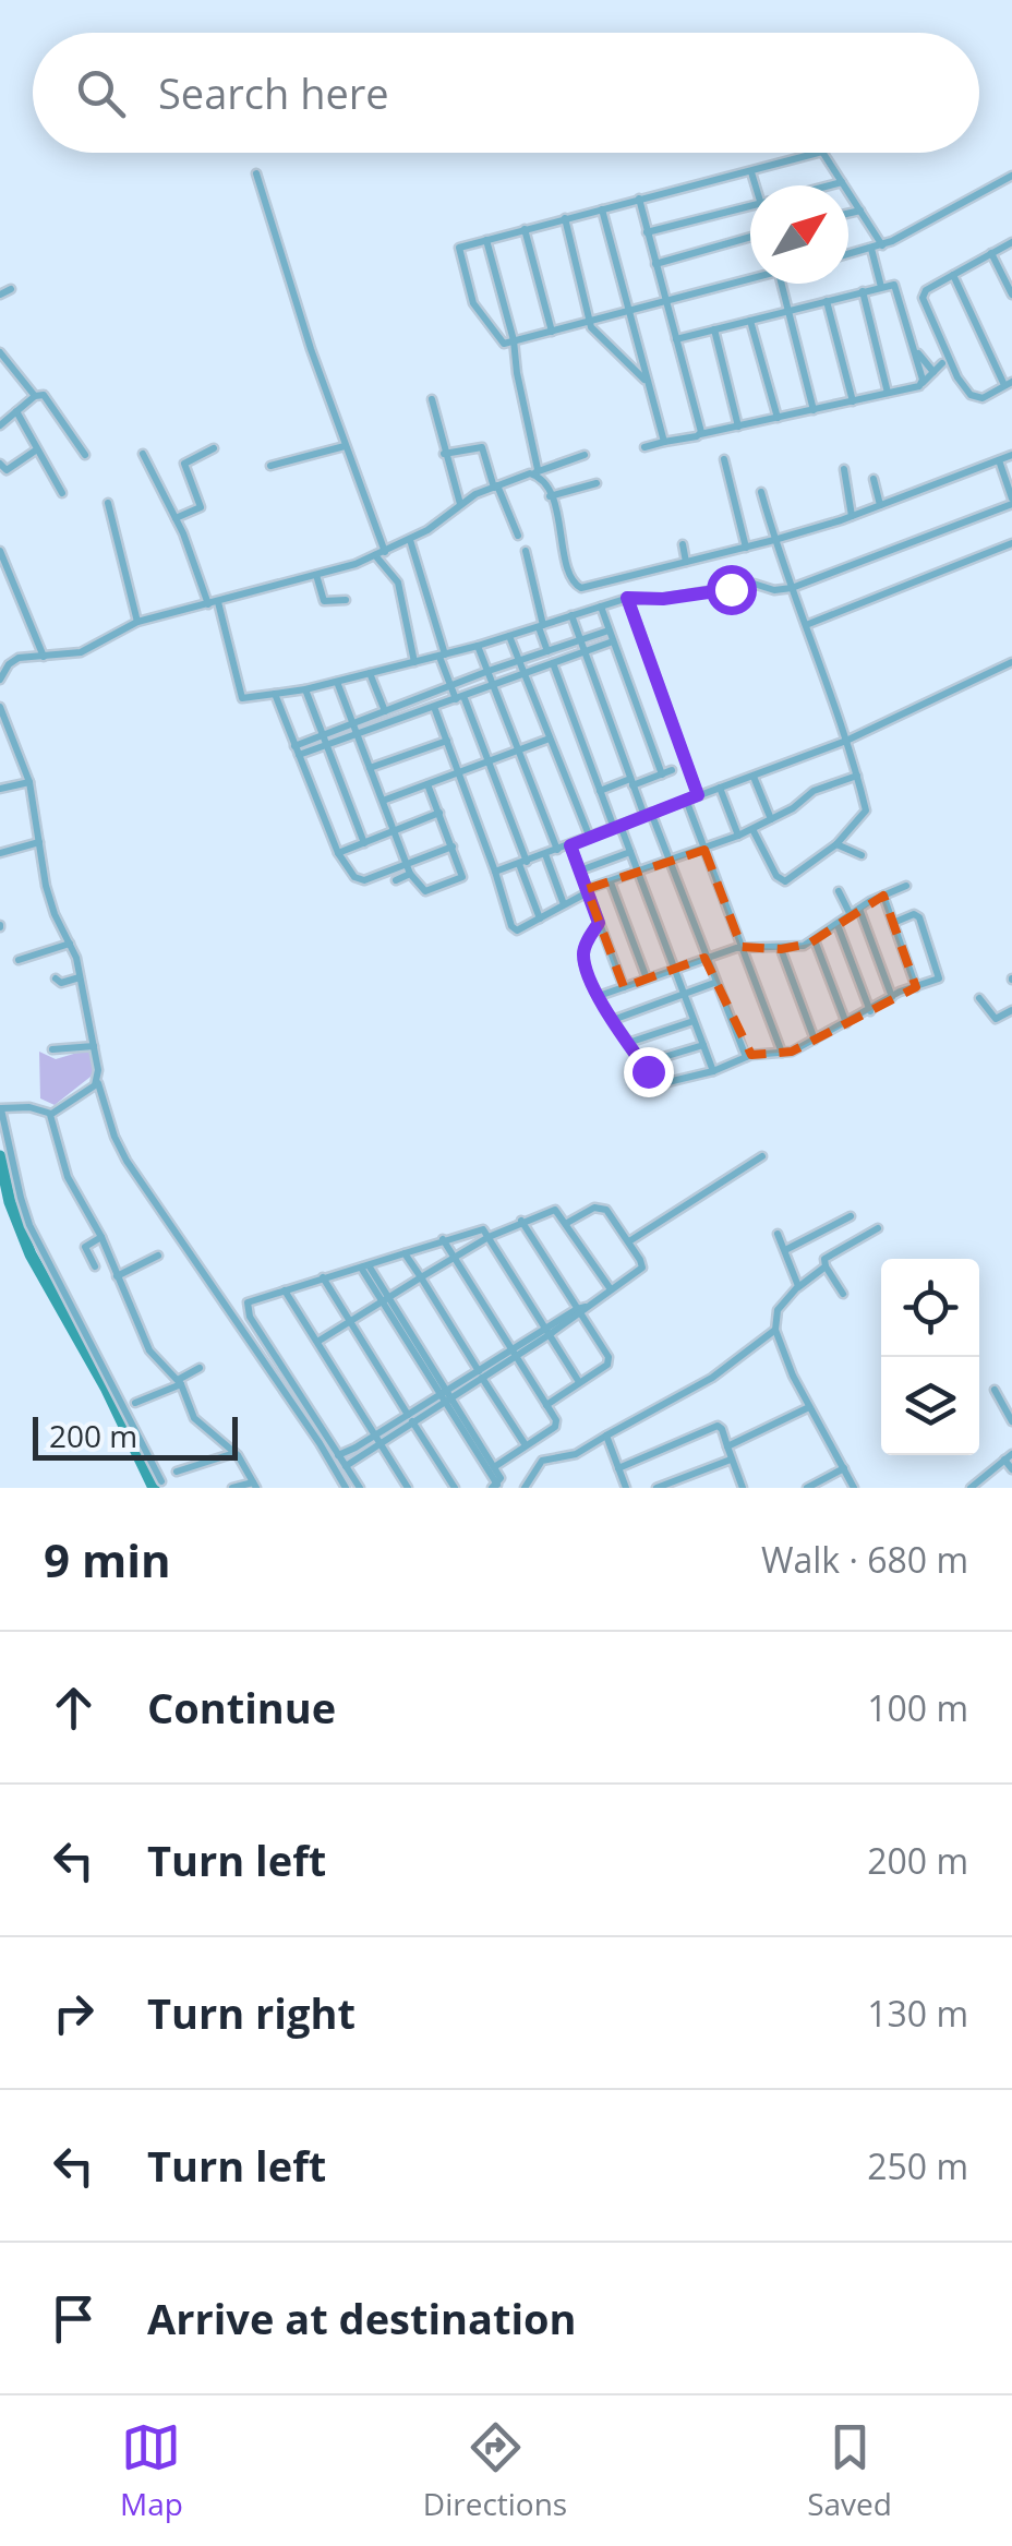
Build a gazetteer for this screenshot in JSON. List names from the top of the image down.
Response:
{
  "scale_bar": "200 m",
  "north": "top right",
  "page": {
    "search": "Search here",
    "scale": "200 m",
    "heading": ["9 min", "Walk · 680 m"],
    "list": [
      ["Continue", "100 m"],
      ["Turn left", "200 m"],
      ["Turn right", "130 m"],
      ["Turn left", "250 m"],
      "Arrive at destination"
    ],
    "nav": ["Map", "Directions", "Saved"]
  }
}
